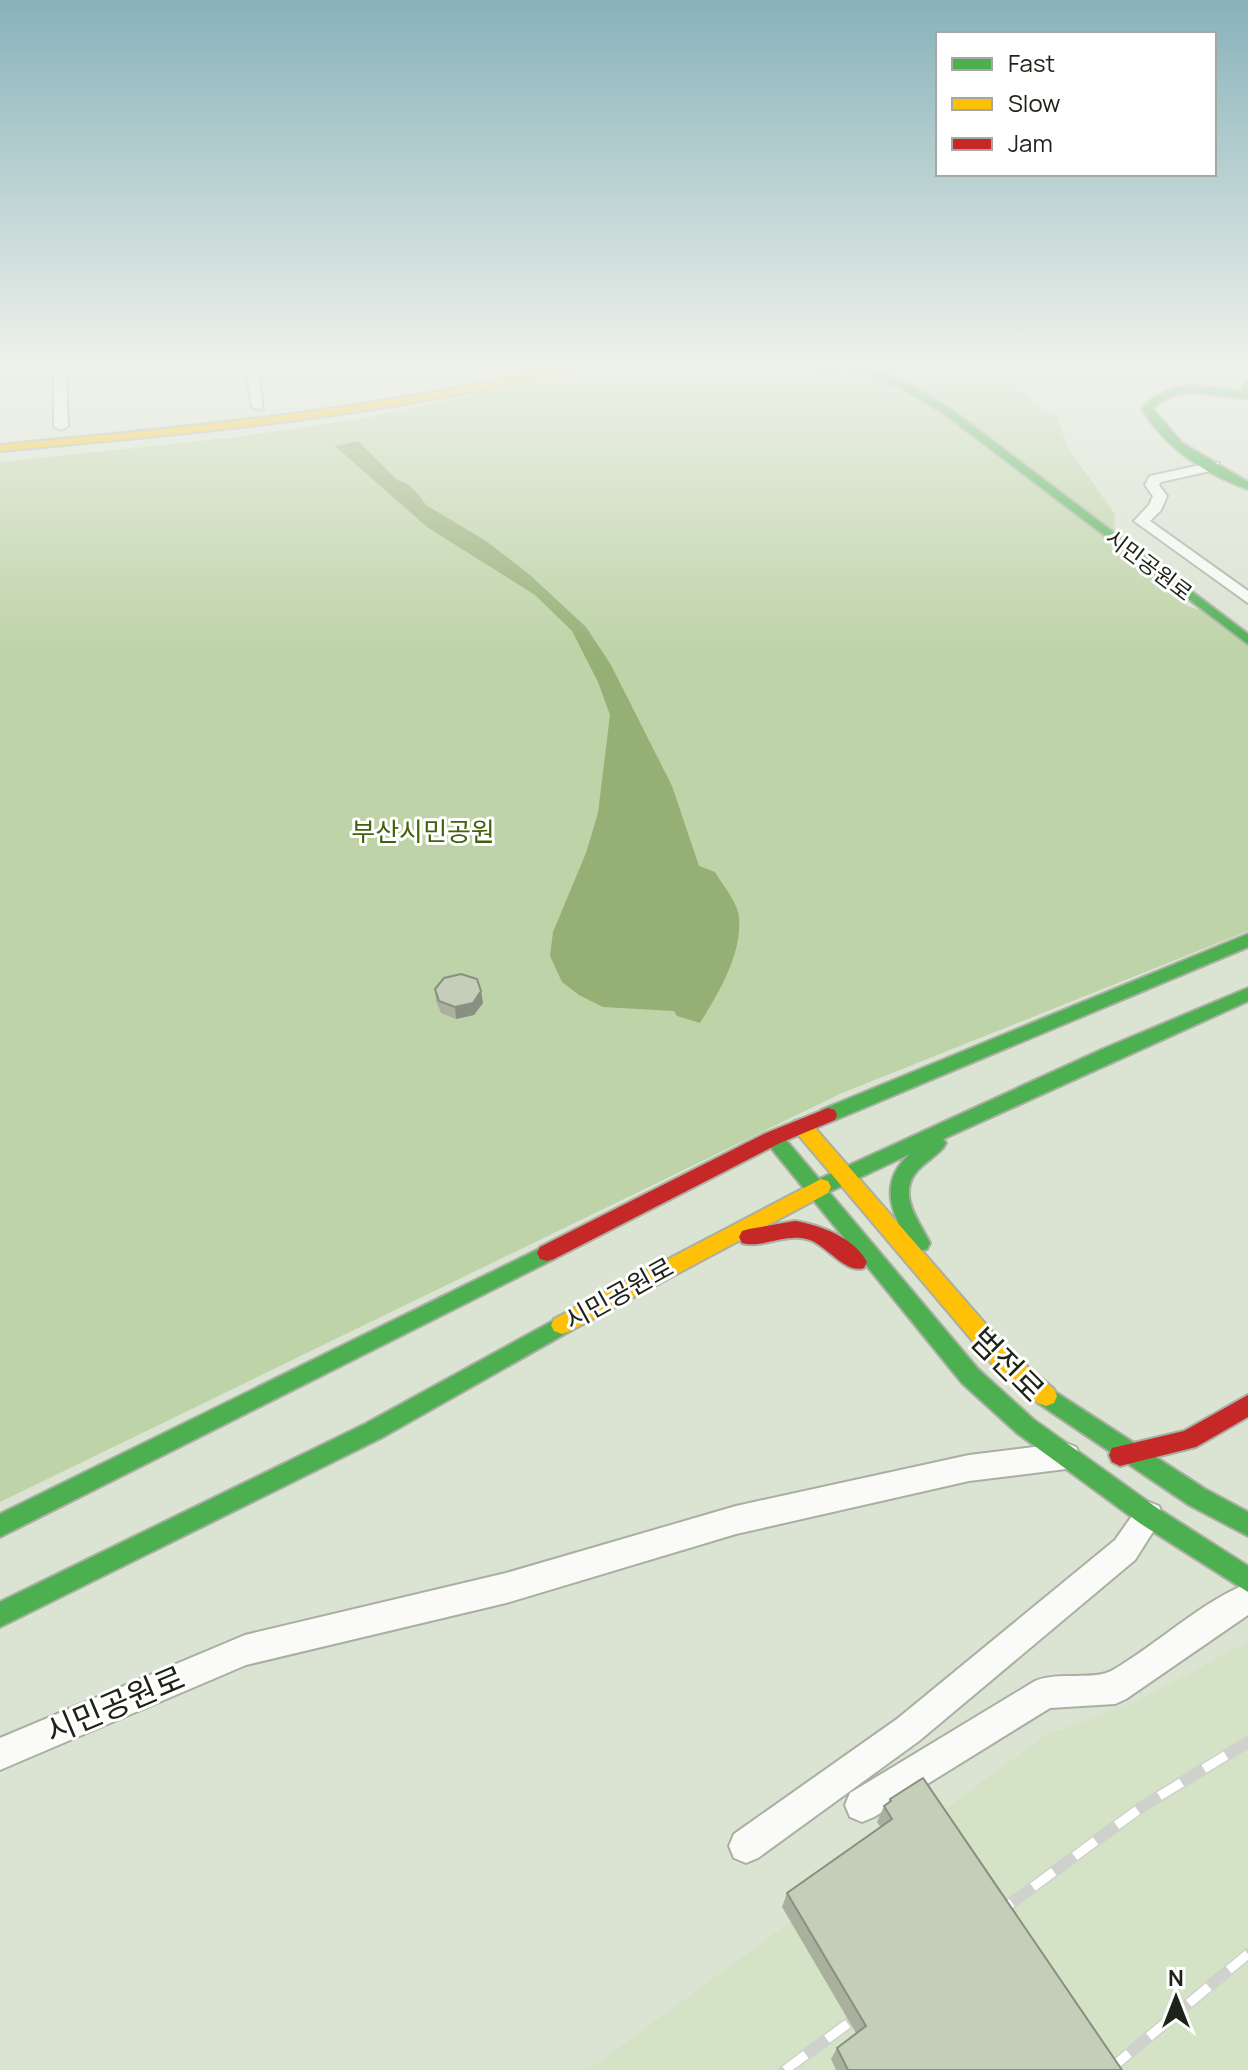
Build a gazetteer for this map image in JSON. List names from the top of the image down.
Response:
{
  "streets": {
    "main road": ["시민공원로", "범전로"]
  },
  "crossings": [
    ["시민공원로", "범전로"]
  ],
  "parks": ["부산시민공원"],
  "legend": ["Fast", "Slow", "Jam"],
  "north": "top"
}
